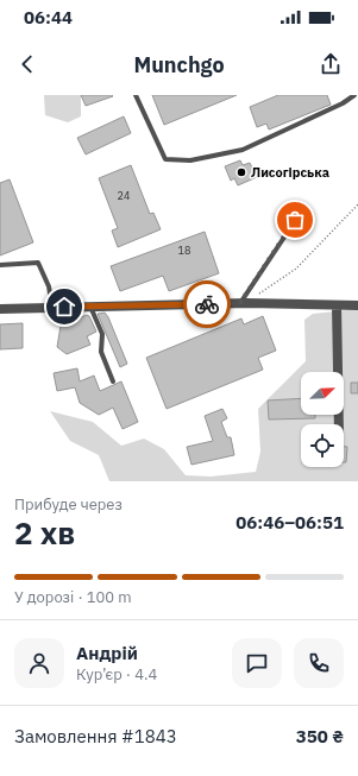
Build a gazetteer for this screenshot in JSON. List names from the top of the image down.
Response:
{
  "places": ["Лисогірська"],
  "house_numbers": ["24", "18"],
  "north": "top right",
  "page": {
    "status": "06:44",
    "header": "Munchgo",
    "heading": ["2 хв", "Прибуде через", "06:46–06:51"],
    "panel": [
      "Андрій",
      "Кур’єр · 4.4",
      "Замовлення #1843",
      "350 ₴"
    ],
    "bar": "У дорозі · 100 m"
  }
}
